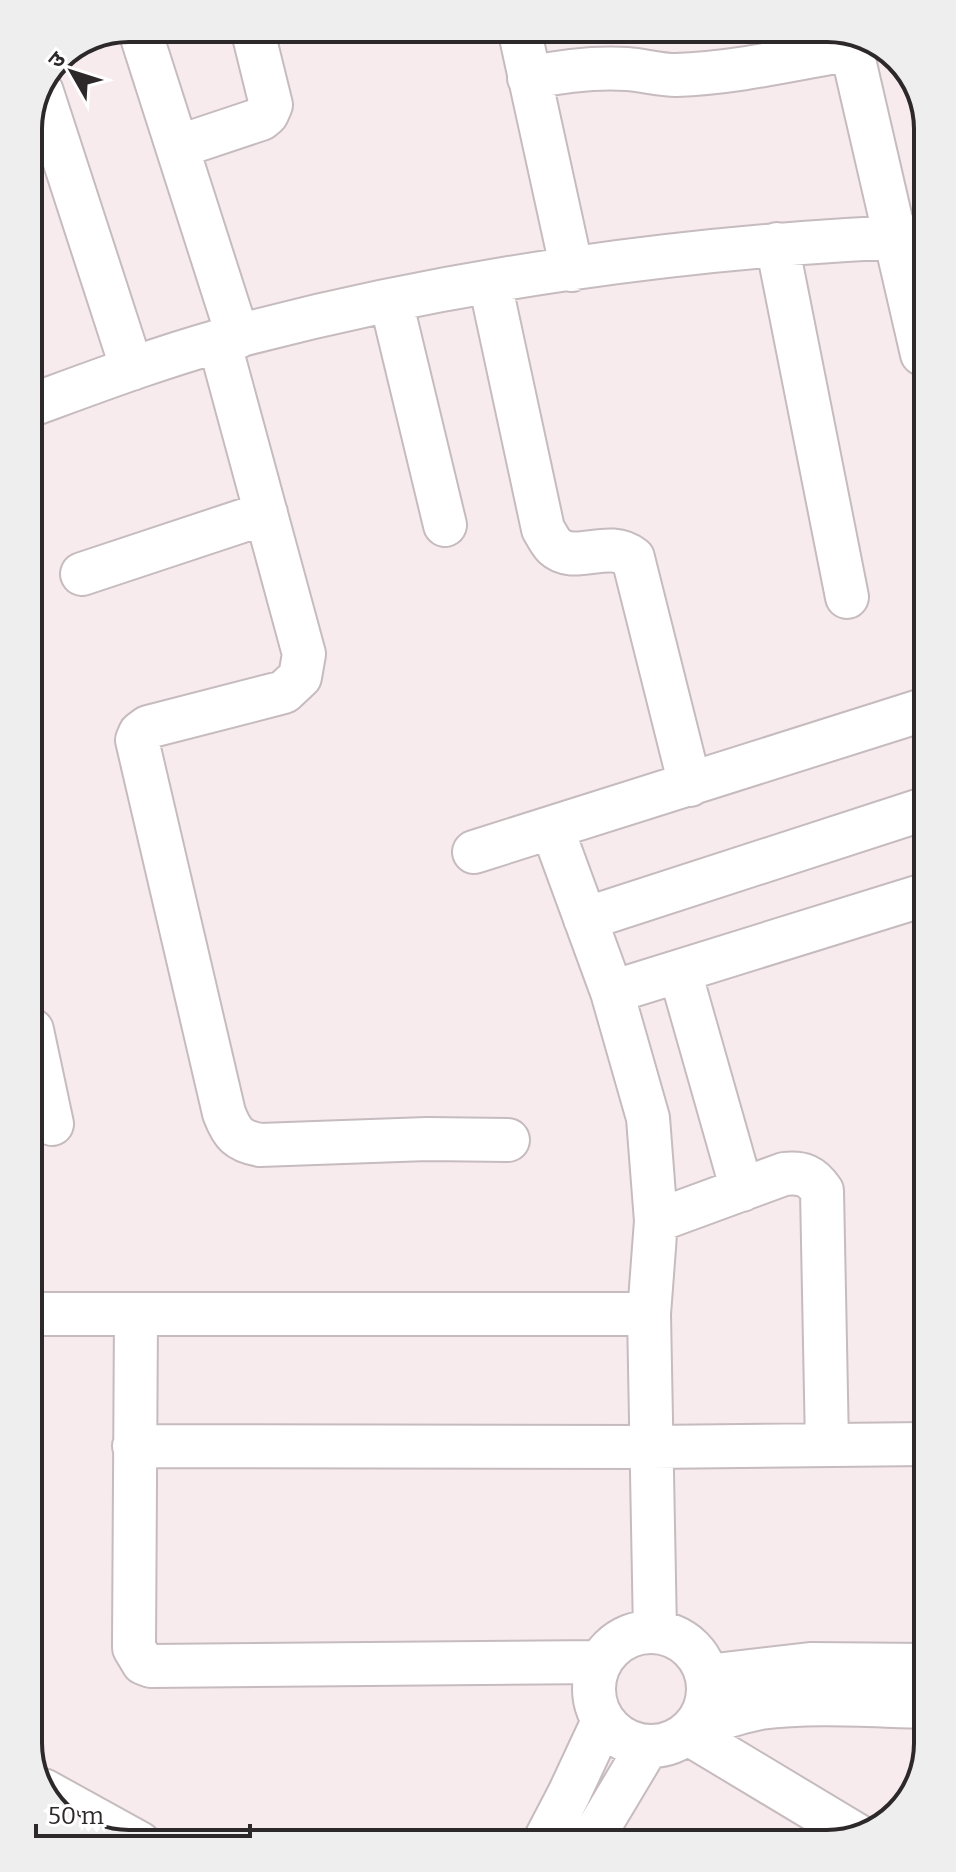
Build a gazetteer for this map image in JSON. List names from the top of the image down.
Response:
{
  "scale_bar": "50 m",
  "north": "top left"
}
